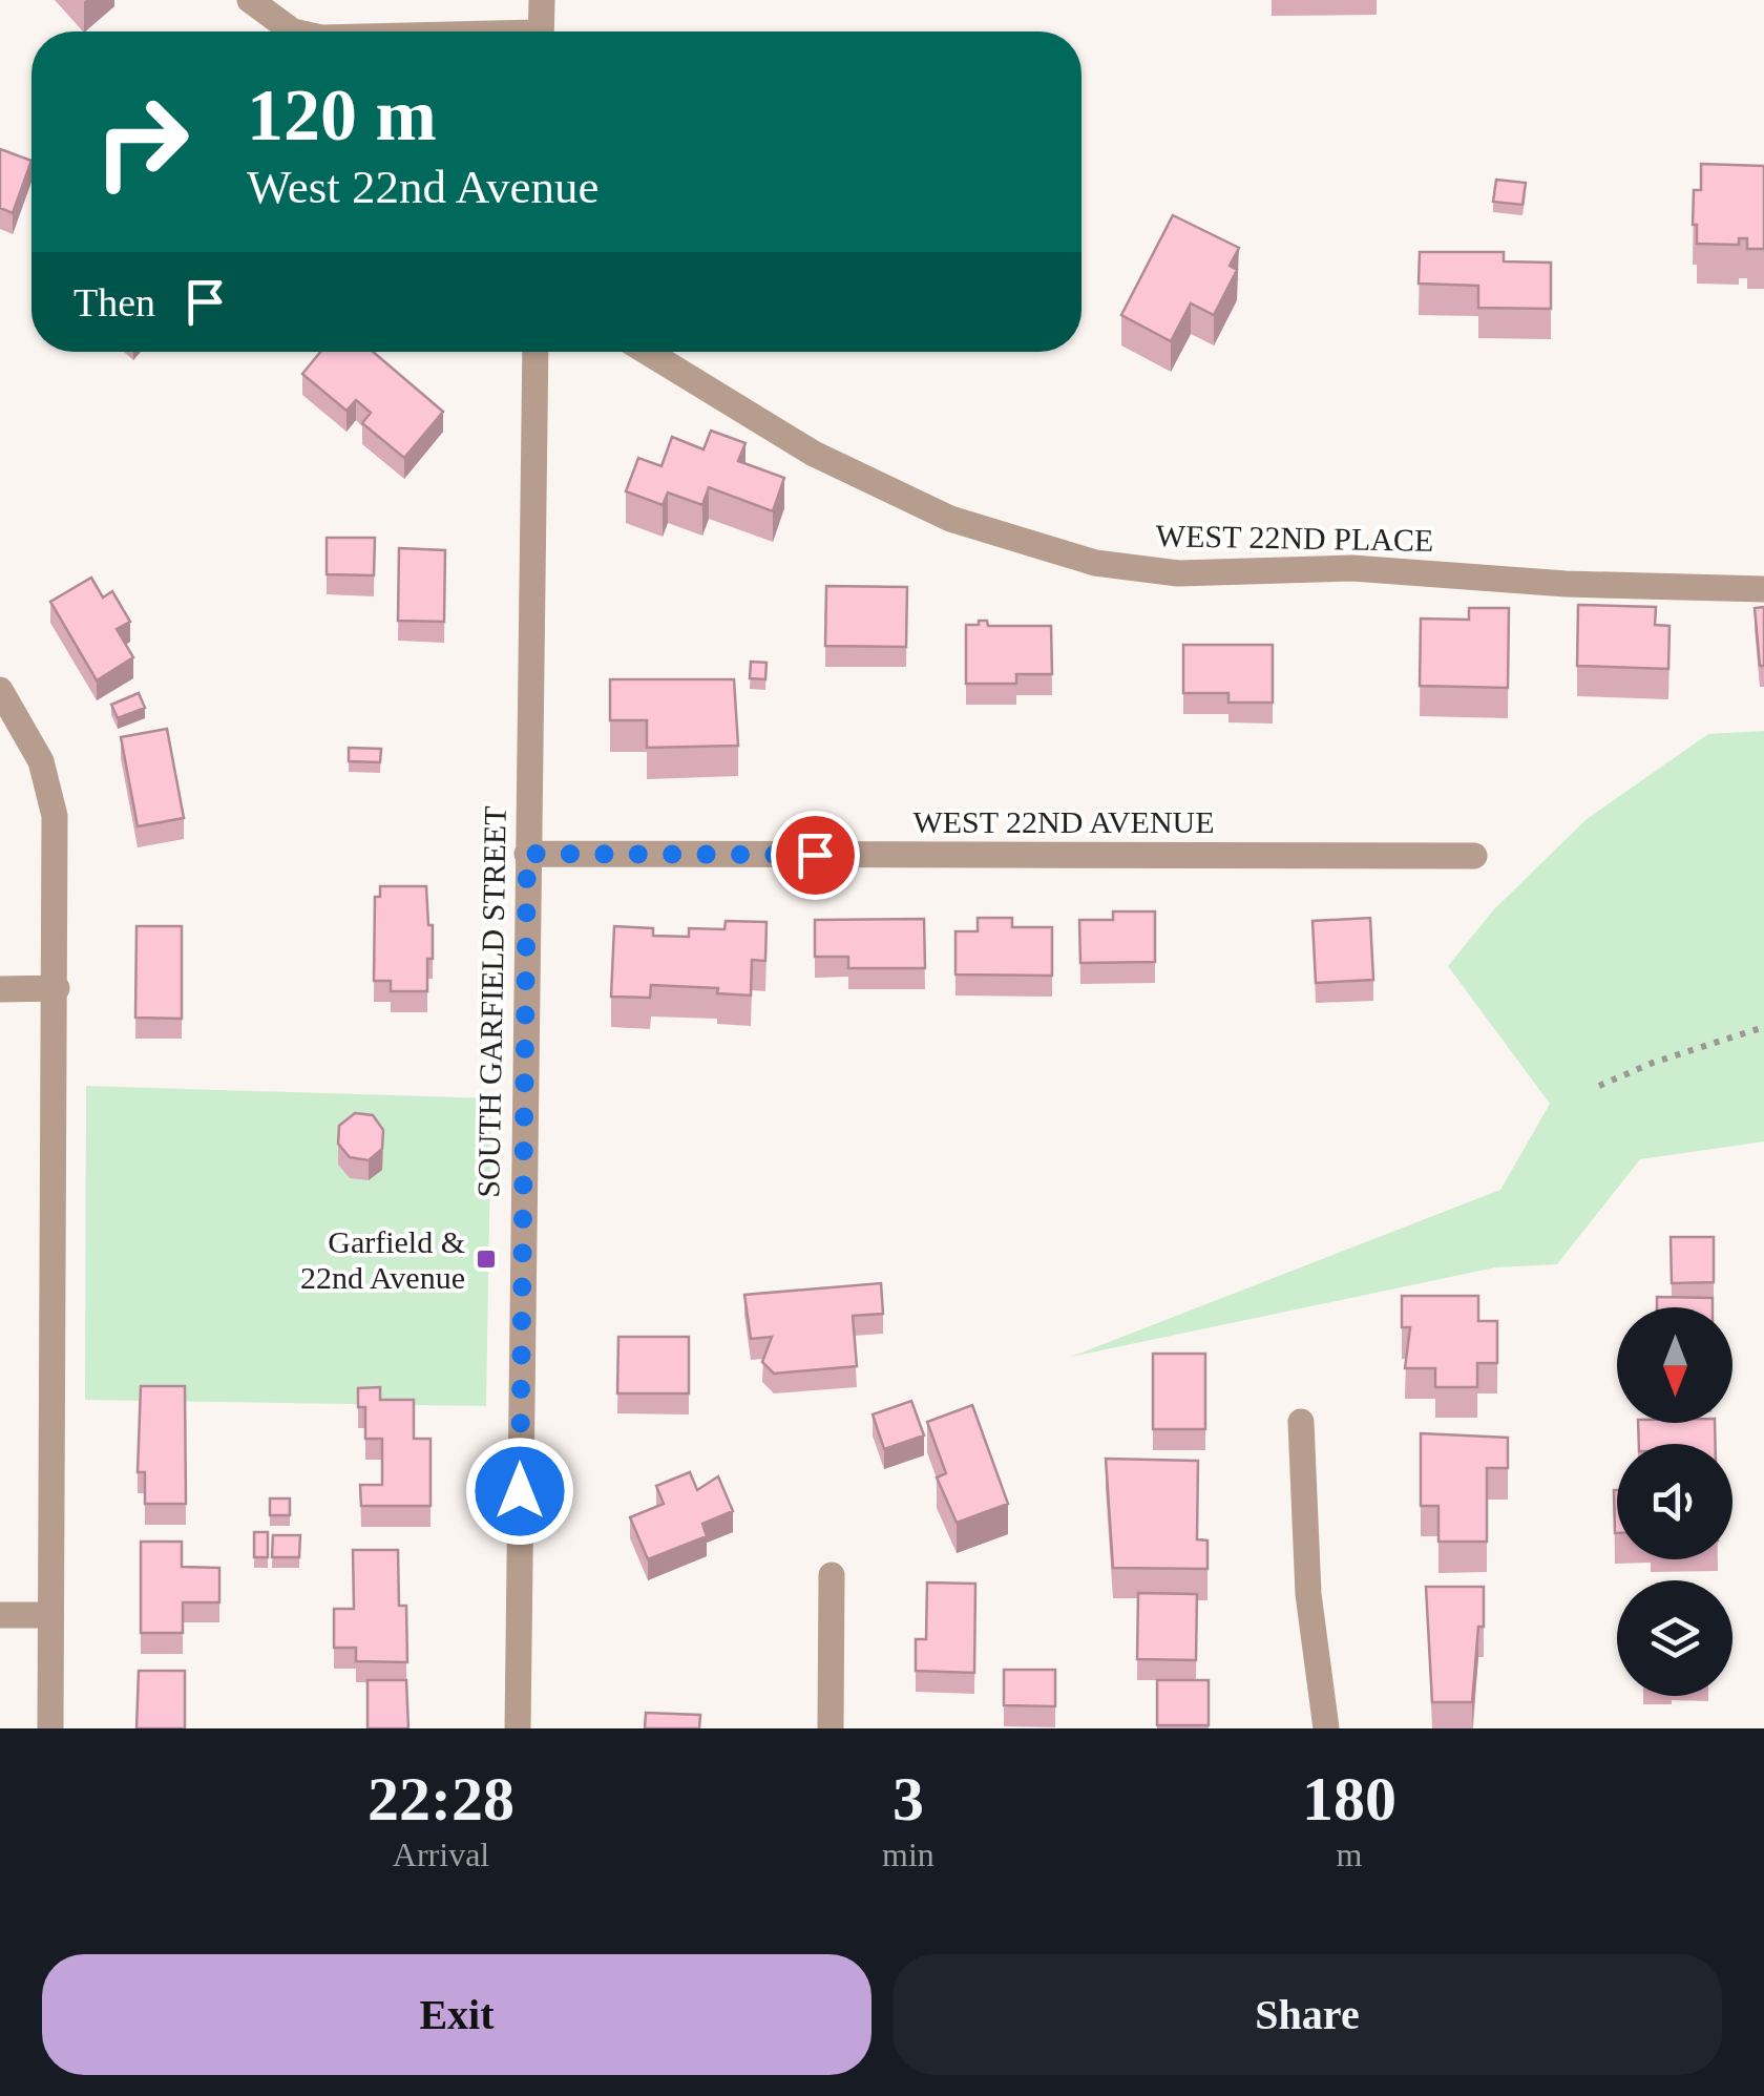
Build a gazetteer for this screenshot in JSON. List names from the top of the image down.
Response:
{
  "streets": {
    "street": ["WEST 22ND PLACE", "WEST 22ND AVENUE", "SOUTH GARFIELD STREET"]
  },
  "crossings": [
    ["WEST 22ND AVENUE", "SOUTH GARFIELD STREET"]
  ],
  "places": {
    "transit": ["Garfield & 22nd Avenue"]
  },
  "north": "bottom",
  "page": {
    "turn": ["120 m", "West 22nd Avenue"],
    "then": "Then",
    "eta": [
      "22:28",
      "Arrival",
      "3",
      "min",
      "180",
      "m"
    ],
    "buttons": ["Exit", "Share"]
  }
}
